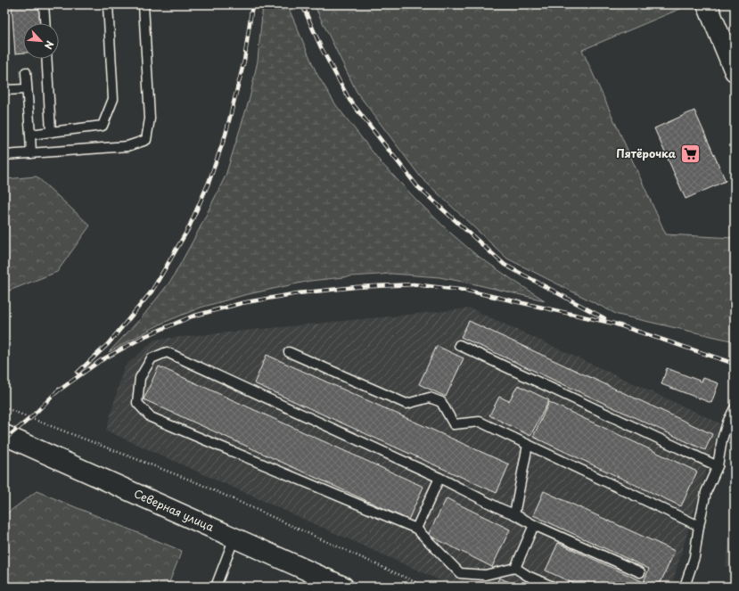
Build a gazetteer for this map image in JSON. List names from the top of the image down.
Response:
{
  "streets": {
    "street": ["Северная улица"]
  },
  "places": {
    "supermarket": ["Пятёрочка"]
  },
  "north": "bottom right"
}
